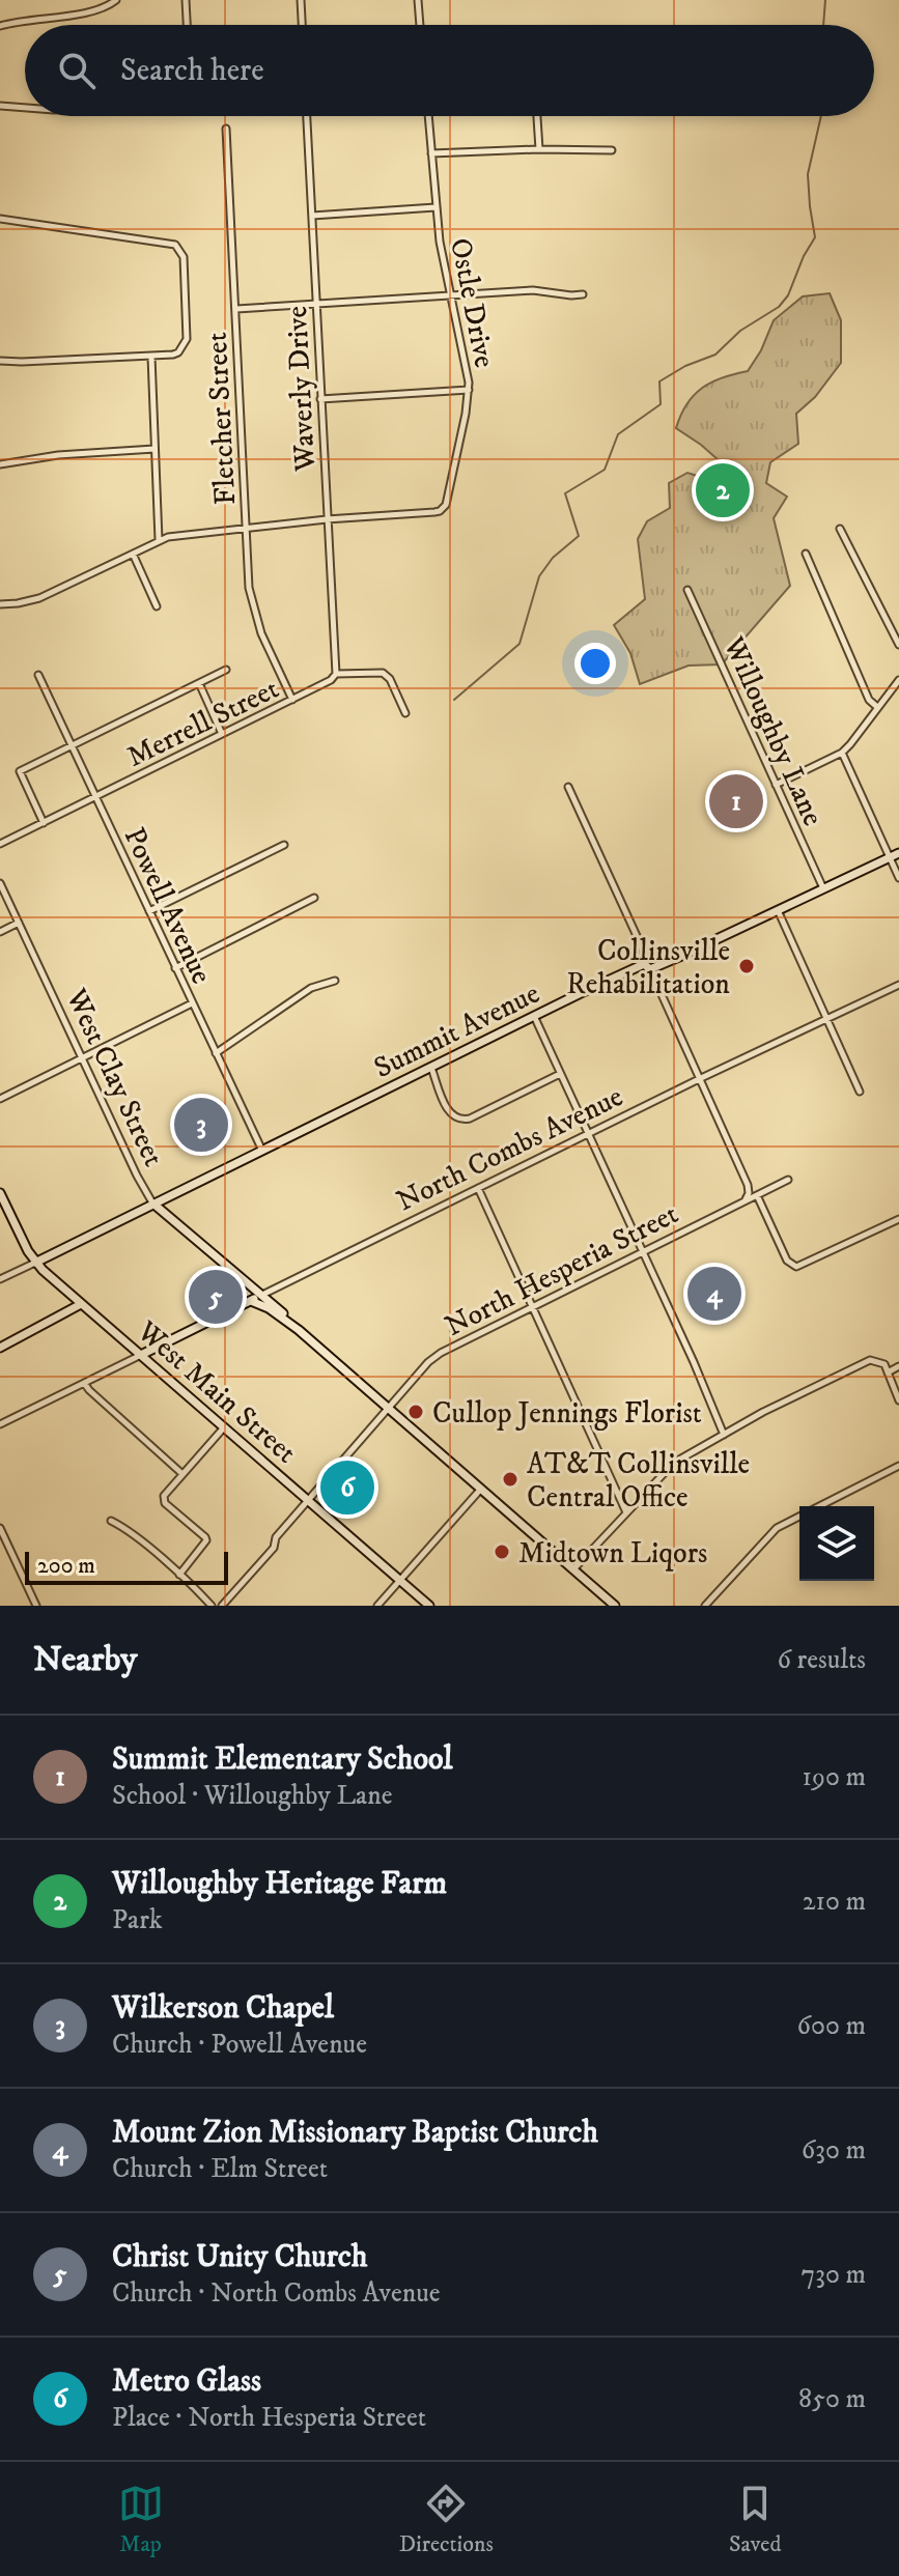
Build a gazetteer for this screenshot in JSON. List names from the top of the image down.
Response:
{
  "streets": {
    "street": [
      "Ostle Drive",
      "Waverly Drive",
      "Fletcher Street",
      "Merrell Street",
      "Willoughby Lane",
      "Powell Avenue",
      "Summit Avenue",
      "West Clay Street",
      "North Combs Avenue",
      "North Hesperia Street",
      "West Main Street"
    ]
  },
  "crossings": [
    ["Ostle Drive", "Waverly Drive"],
    ["Waverly Drive", "Merrell Street"],
    ["Fletcher Street", "Merrell Street"],
    ["Merrell Street", "Powell Avenue"],
    ["Willoughby Lane", "Summit Avenue"],
    ["Powell Avenue", "Summit Avenue"],
    ["Summit Avenue", "West Clay Street"],
    ["Summit Avenue", "West Main Street"],
    ["West Clay Street", "North Combs Avenue"],
    ["West Clay Street", "North Hesperia Street"],
    ["North Combs Avenue", "West Main Street"],
    ["North Hesperia Street", "West Main Street"]
  ],
  "places": [
    "Collinsville Rehabilitation",
    "Cullop Jennings Florist",
    "AT&T Collinsville Central Office",
    "Midtown Liqors"
  ],
  "scale_bar": "200 m",
  "page": {
    "search": "Search here",
    "pins": [
      "2",
      "1",
      "3",
      "4",
      "5",
      "6"
    ],
    "scale": "200 m",
    "heading": ["Nearby", "6 results"],
    "list": [
      {
        "mark": "1",
        "name": "Summit Elementary School",
        "note": "School · Willoughby Lane",
        "value": "190 m"
      },
      {
        "mark": "2",
        "name": "Willoughby Heritage Farm",
        "note": "Park",
        "value": "210 m"
      },
      {
        "mark": "3",
        "name": "Wilkerson Chapel",
        "note": "Church · Powell Avenue",
        "value": "600 m"
      },
      {
        "mark": "4",
        "name": "Mount Zion Missionary Baptist Church",
        "note": "Church · Elm Street",
        "value": "630 m"
      },
      {
        "mark": "5",
        "name": "Christ Unity Church",
        "note": "Church · North Combs Avenue",
        "value": "730 m"
      },
      {
        "mark": "6",
        "name": "Metro Glass",
        "note": "Place · North Hesperia Street",
        "value": "850 m"
      }
    ],
    "nav": ["Map", "Directions", "Saved"]
  }
}
